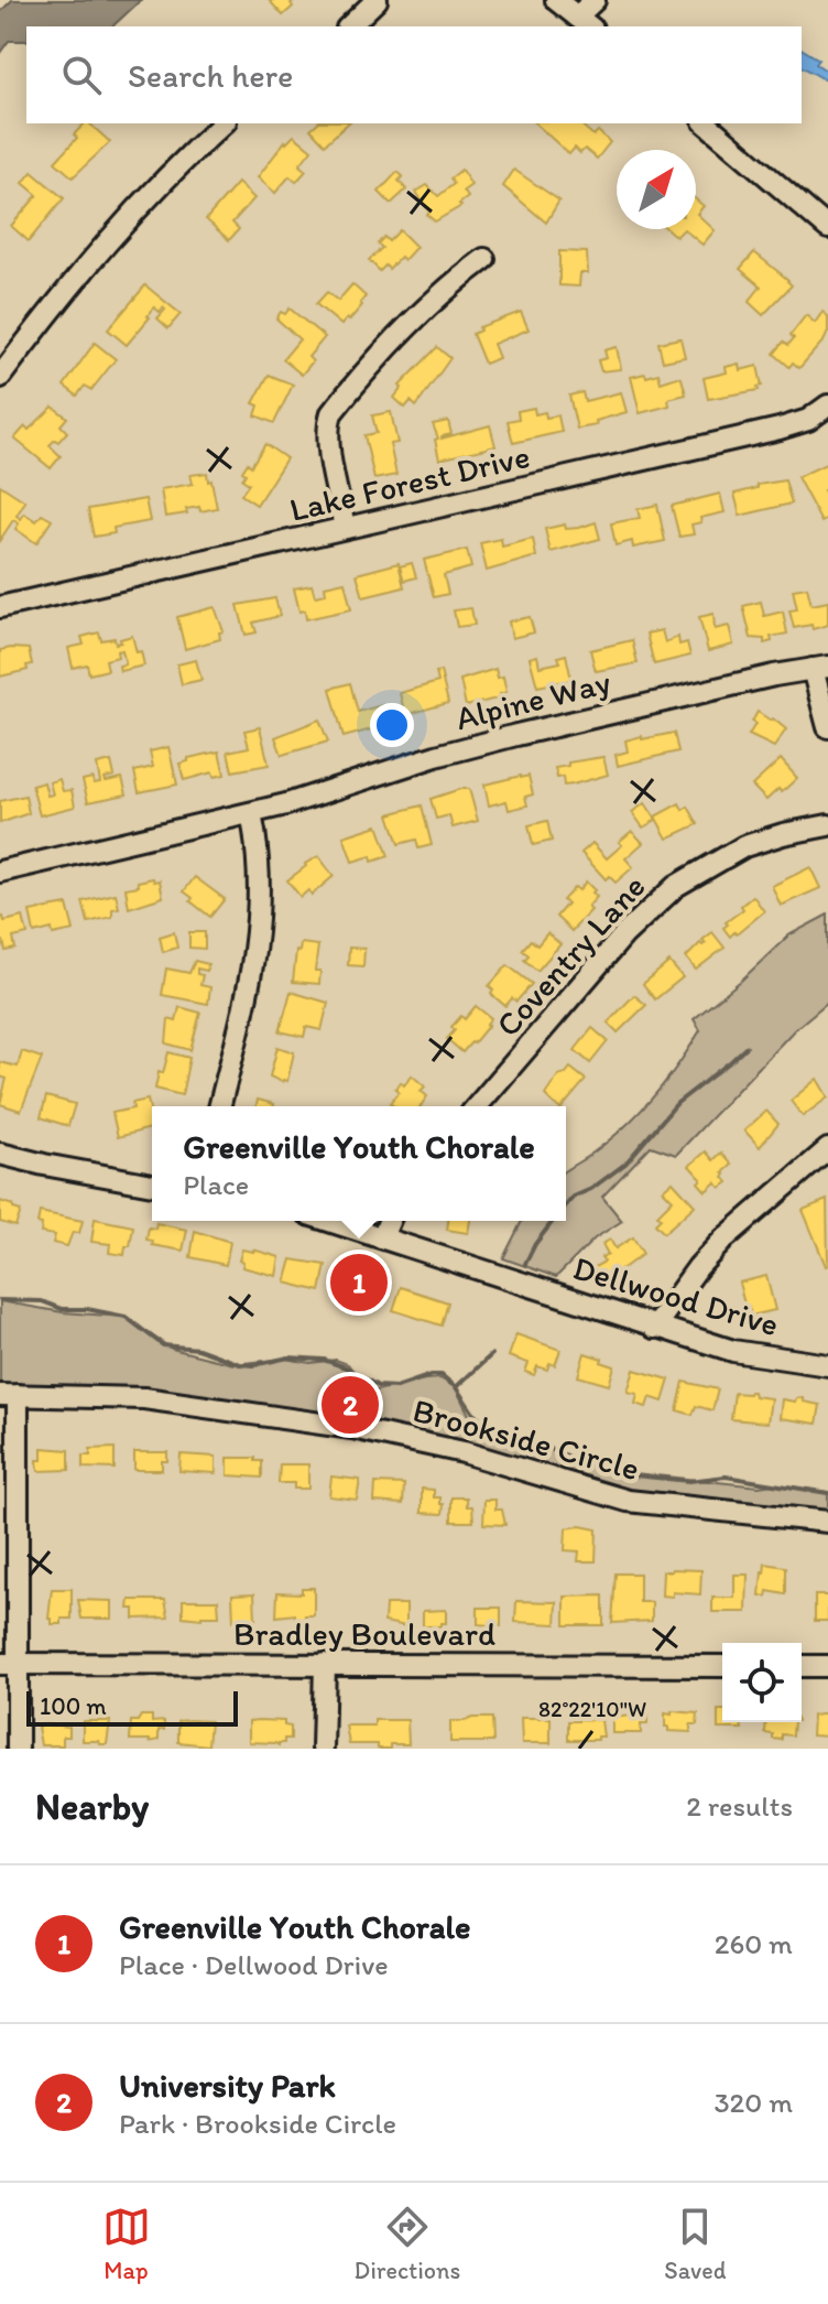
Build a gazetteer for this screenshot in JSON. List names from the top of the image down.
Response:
{
  "streets": {
    "street": [
      "Lake Forest Drive",
      "Alpine Way",
      "Coventry Lane",
      "Dellwood Drive",
      "Brookside Circle",
      "Bradley Boulevard"
    ]
  },
  "scale_bar": "100 m",
  "north": "top right",
  "page": {
    "search": "Search here",
    "popup": ["Greenville Youth Chorale", "Place"],
    "pins": ["1", "2"],
    "scale": "100 m",
    "heading": ["Nearby", "2 results"],
    "list": [
      {
        "mark": "1",
        "name": "Greenville Youth Chorale",
        "note": "Place · Dellwood Drive",
        "value": "260 m"
      },
      {
        "mark": "2",
        "name": "University Park",
        "note": "Park · Brookside Circle",
        "value": "320 m"
      }
    ],
    "nav": ["Map", "Directions", "Saved"]
  },
  "coordinates": ["82°22'10\"W"]
}
